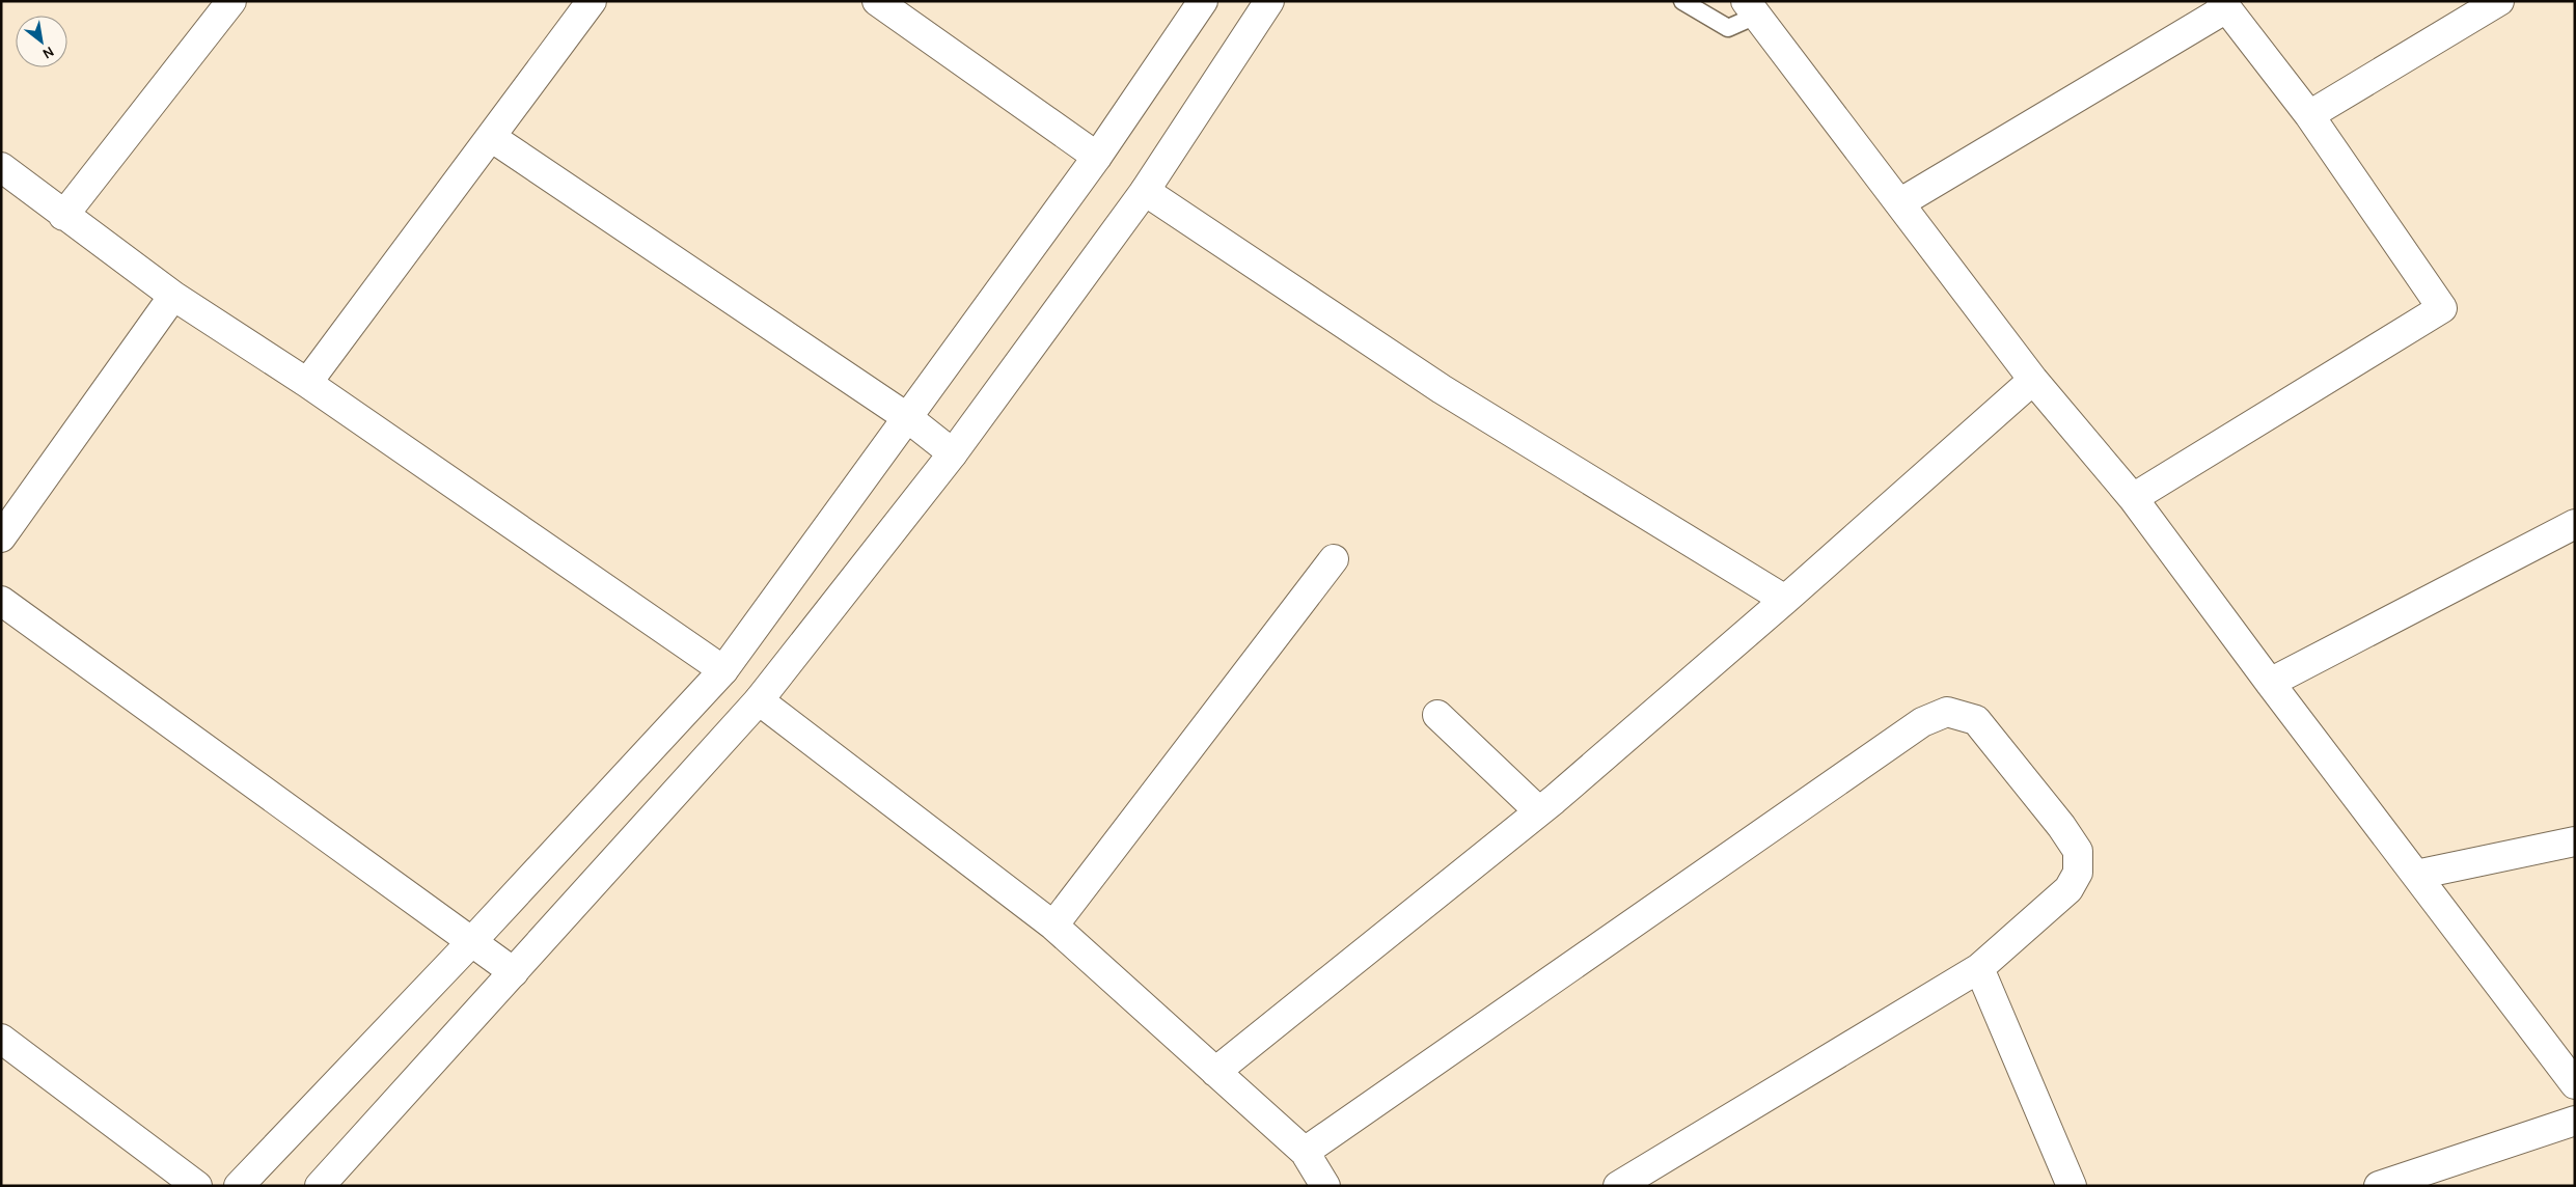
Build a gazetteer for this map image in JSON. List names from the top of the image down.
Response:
{
  "north": "bottom right"
}
